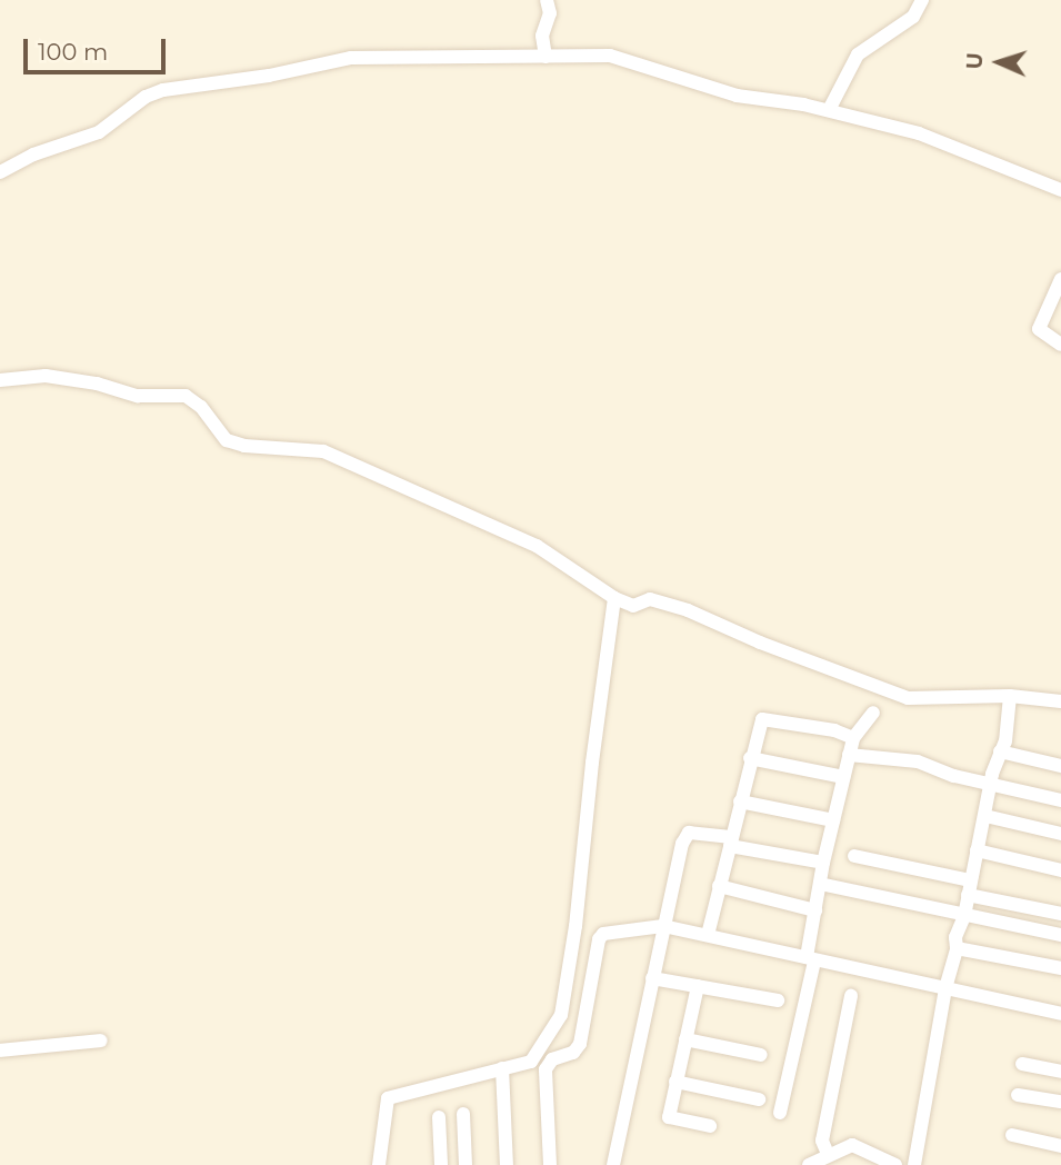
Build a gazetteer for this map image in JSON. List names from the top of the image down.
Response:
{
  "scale_bar": "100 m",
  "north": "left"
}
